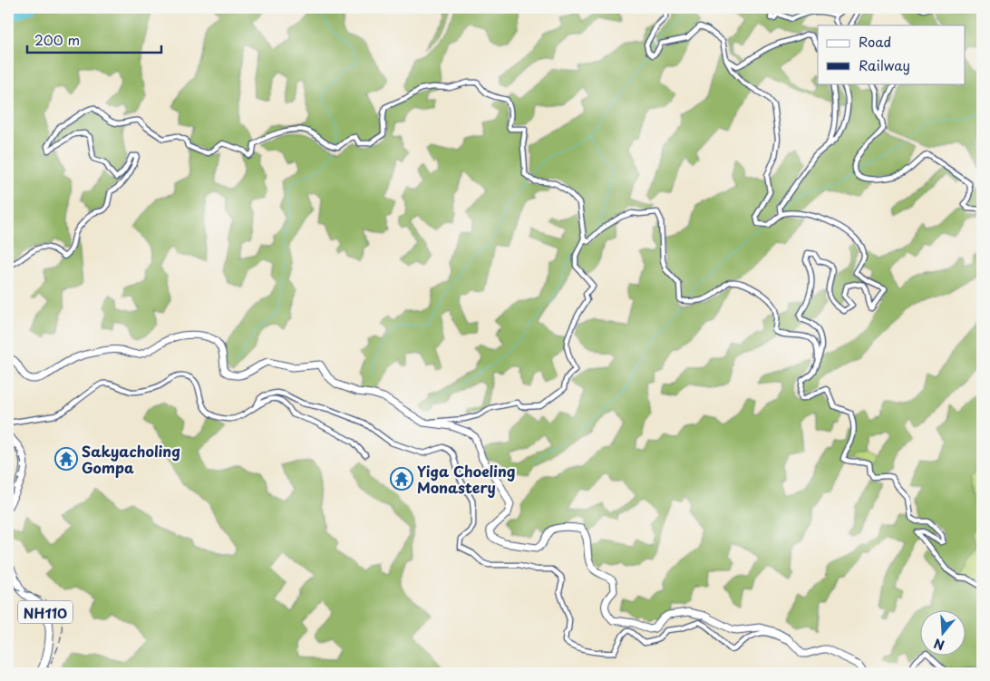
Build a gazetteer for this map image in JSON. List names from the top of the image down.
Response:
{
  "streets": {
    "highway": ["NH110"]
  },
  "places": {
    "temple": ["Sakyacholing Gompa", "Yiga Choeling Monastery"]
  },
  "legend": ["Road", "Railway"],
  "scale_bar": "200 m",
  "north": "bottom"
}
